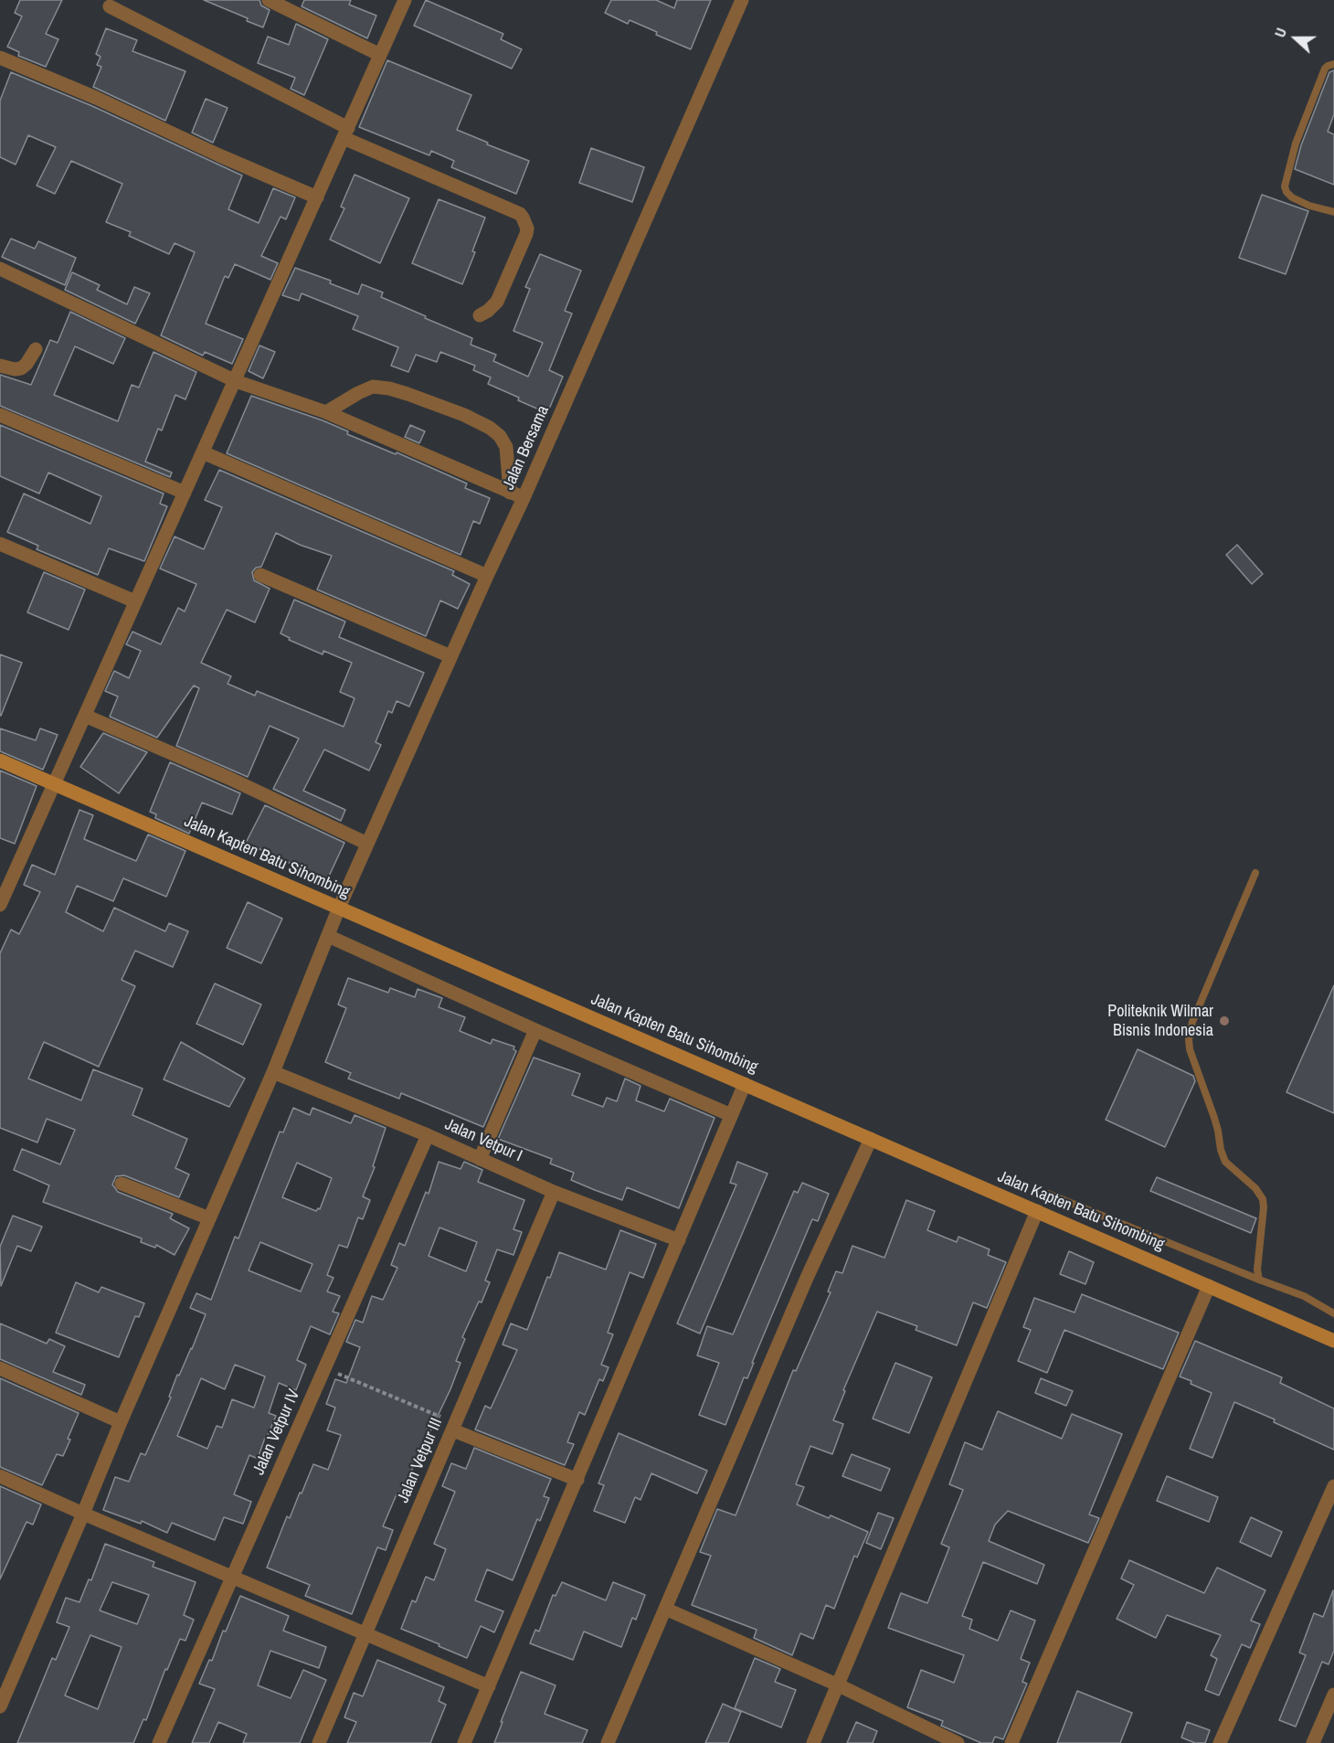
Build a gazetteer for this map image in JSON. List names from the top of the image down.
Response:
{
  "streets": {
    "street": [
      "Jalan Bersama",
      "Jalan Kapten Batu Sihombing",
      "Jalan Vetpur I",
      "Jalan Vetpur IV",
      "Jalan Vetpur III"
    ]
  },
  "crossings": [
    ["Jalan Bersama", "Jalan Kapten Batu Sihombing"],
    ["Jalan Bersama", "Jalan Vetpur I"],
    ["Jalan Vetpur I", "Jalan Vetpur IV"],
    ["Jalan Vetpur I", "Jalan Vetpur III"]
  ],
  "places": ["Politeknik Wilmar Bisnis Indonesia"],
  "north": "left"
}
